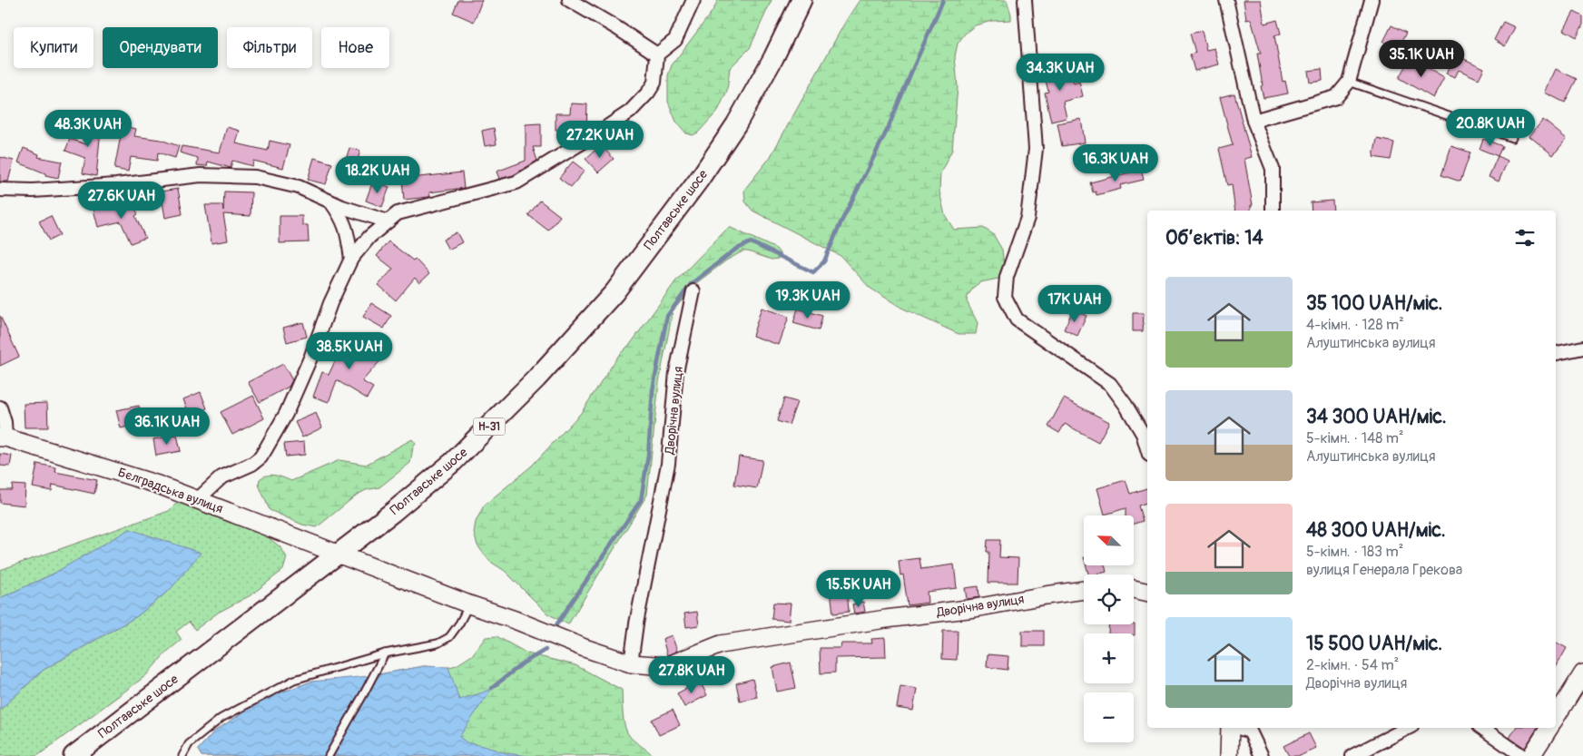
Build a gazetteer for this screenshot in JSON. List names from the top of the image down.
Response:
{
  "streets": {
    "main road": ["Полтавське шосе", "Н-31"],
    "street": ["Дворічна вулиця", "Бєлградська вулиця"]
  },
  "crossings": [
    ["Полтавське шосе", "Дворічна вулиця"],
    ["Полтавське шосе", "Бєлградська вулиця"],
    ["Дворічна вулиця", "Бєлградська вулиця"]
  ],
  "north": "top left",
  "page": {
    "chip": [
      "Купити",
      "Орендувати",
      "Фільтри",
      "Нове"
    ],
    "price": [
      "35.1K UAH",
      "34.3K UAH",
      "20.8K UAH",
      "48.3K UAH",
      "27.2K UAH",
      "16.3K UAH",
      "18.2K UAH",
      "27.6K UAH",
      "19.3K UAH",
      "17K UAH",
      "38.5K UAH",
      "36.1K UAH",
      "15.5K UAH",
      "27.8K UAH"
    ],
    "heading": "Об’єктів: 14",
    "list": [
      {
        "name": "35 100 UAH/міс.",
        "note": "4-кімн. · 128 m² · Алуштинська вулиця"
      },
      {
        "name": "34 300 UAH/міс.",
        "note": "5-кімн. · 148 m² · Алуштинська вулиця"
      },
      {
        "name": "48 300 UAH/міс.",
        "note": "5-кімн. · 183 m² · вулиця Генерала Грекова"
      },
      {
        "name": "15 500 UAH/міс.",
        "note": "2-кімн. · 54 m² · Дворічна вулиця"
      }
    ],
    "map_buttons": ["+", "−"]
  }
}
